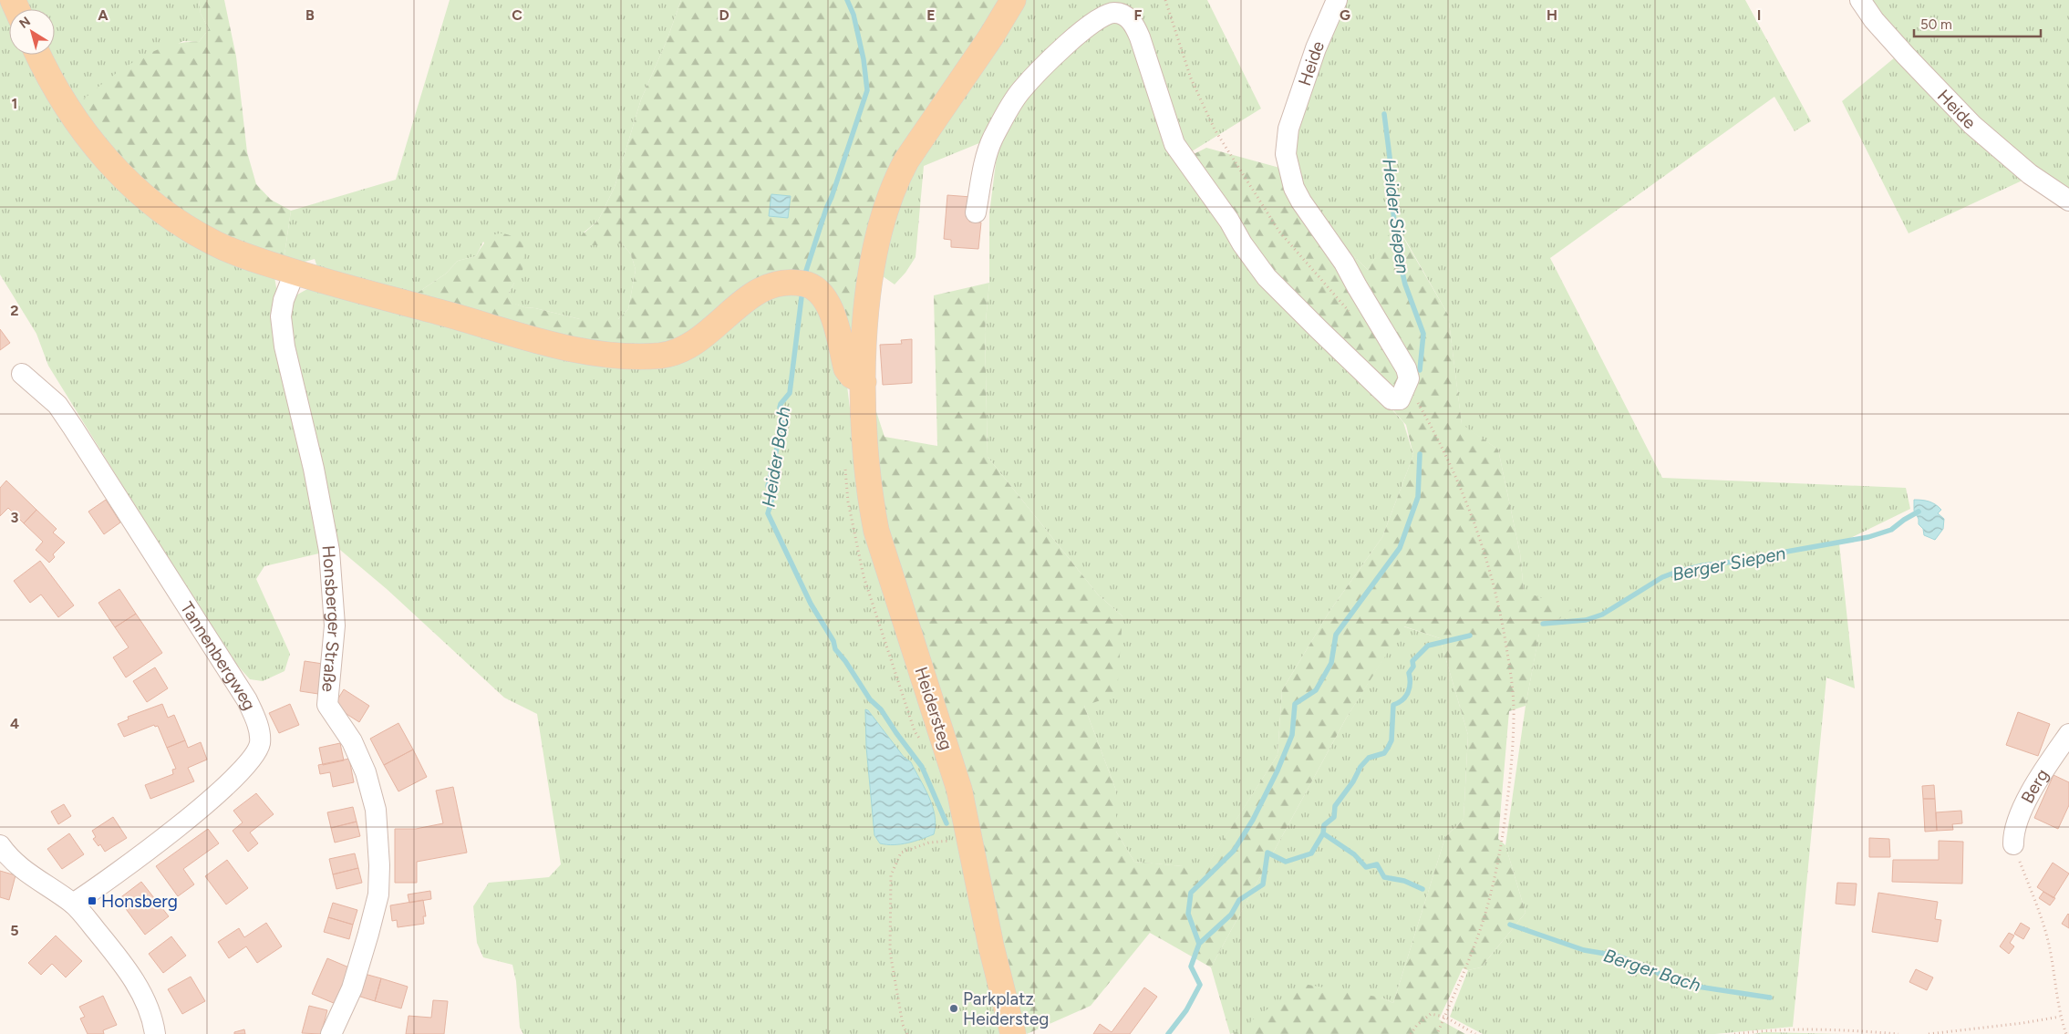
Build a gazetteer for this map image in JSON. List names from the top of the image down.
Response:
{
  "streets": {
    "main road": ["Heidersteg"],
    "street": [
      "Heide",
      "Honsberger Straße",
      "Tannenbergweg",
      "Berg"
    ]
  },
  "water": [
    "Heider Siepen",
    "Heider Bach",
    "Berger Siepen",
    "Berger Bach"
  ],
  "places": {
    "transit": ["Honsberg"],
    "other": ["Parkplatz Heidersteg"]
  },
  "scale_bar": "50 m",
  "north": "top left",
  "grid": {
    "columns": [
      "A",
      "B",
      "C",
      "D",
      "E",
      "F",
      "G",
      "H",
      "I"
    ],
    "rows": [
      "1",
      "2",
      "3",
      "4",
      "5"
    ]
  }
}
